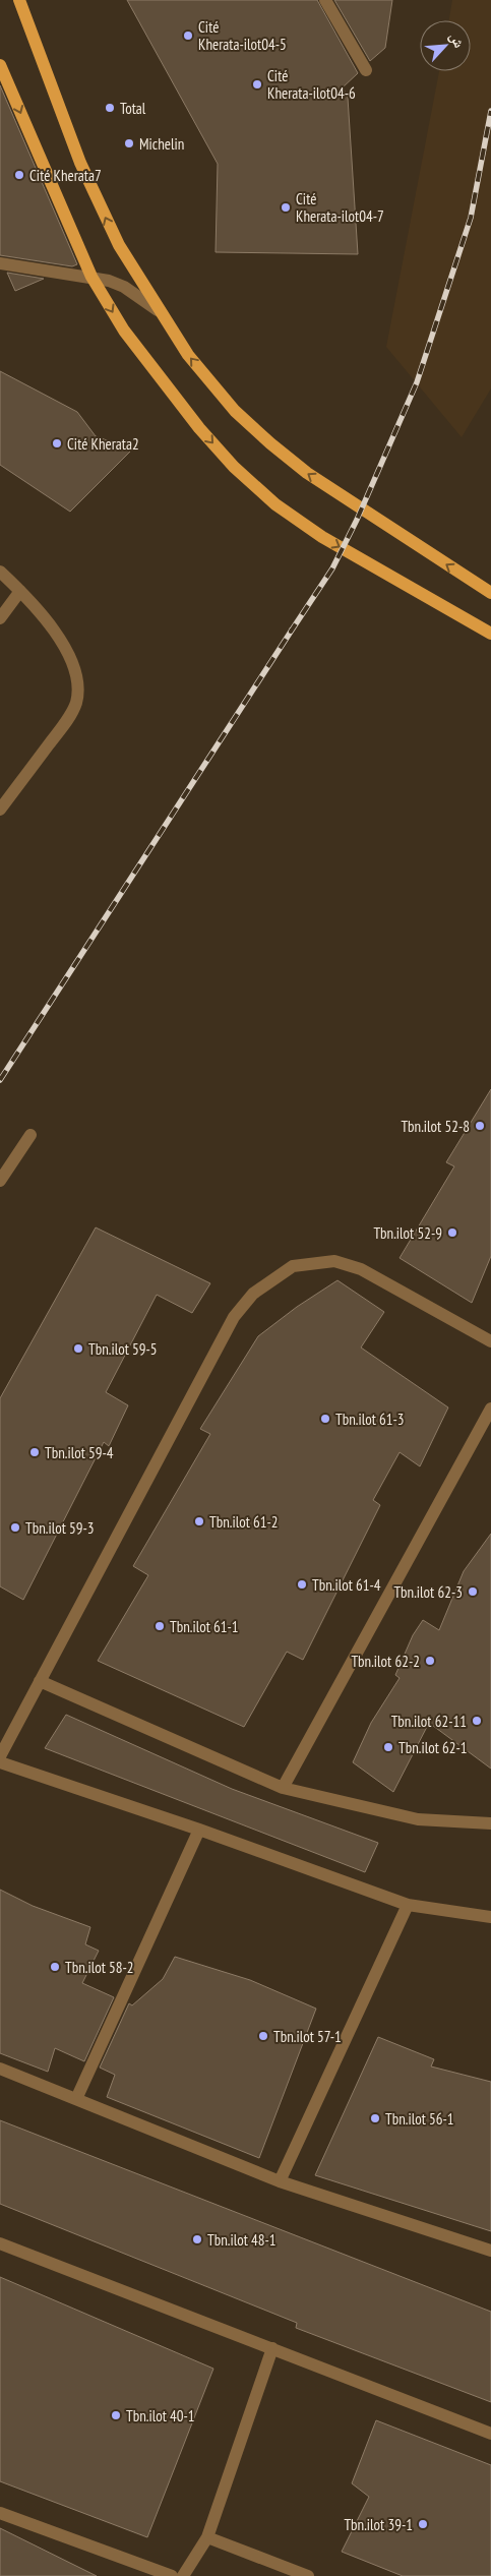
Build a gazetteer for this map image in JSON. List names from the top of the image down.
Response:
{
  "places": [
    "Cité Kherata-ilot04-5",
    "Cité Kherata-ilot04-6",
    "Total",
    "Michelin",
    "Cité Kherata7",
    "Cité Kherata-ilot04-7",
    "Cité Kherata2",
    "Tbn.ilot 52-8",
    "Tbn.ilot 52-9",
    "Tbn.ilot 59-5",
    "Tbn.ilot 61-3",
    "Tbn.ilot 59-4",
    "Tbn.ilot 61-2",
    "Tbn.ilot 59-3",
    "Tbn.ilot 61-4",
    "Tbn.ilot 62-3",
    "Tbn.ilot 61-1",
    "Tbn.ilot 62-2",
    "Tbn.ilot 62-11",
    "Tbn.ilot 62-1",
    "Tbn.ilot 58-2",
    "Tbn.ilot 57-1",
    "Tbn.ilot 56-1",
    "Tbn.ilot 48-1",
    "Tbn.ilot 40-1",
    "Tbn.ilot 39-1"
  ],
  "north": "top right"
}
